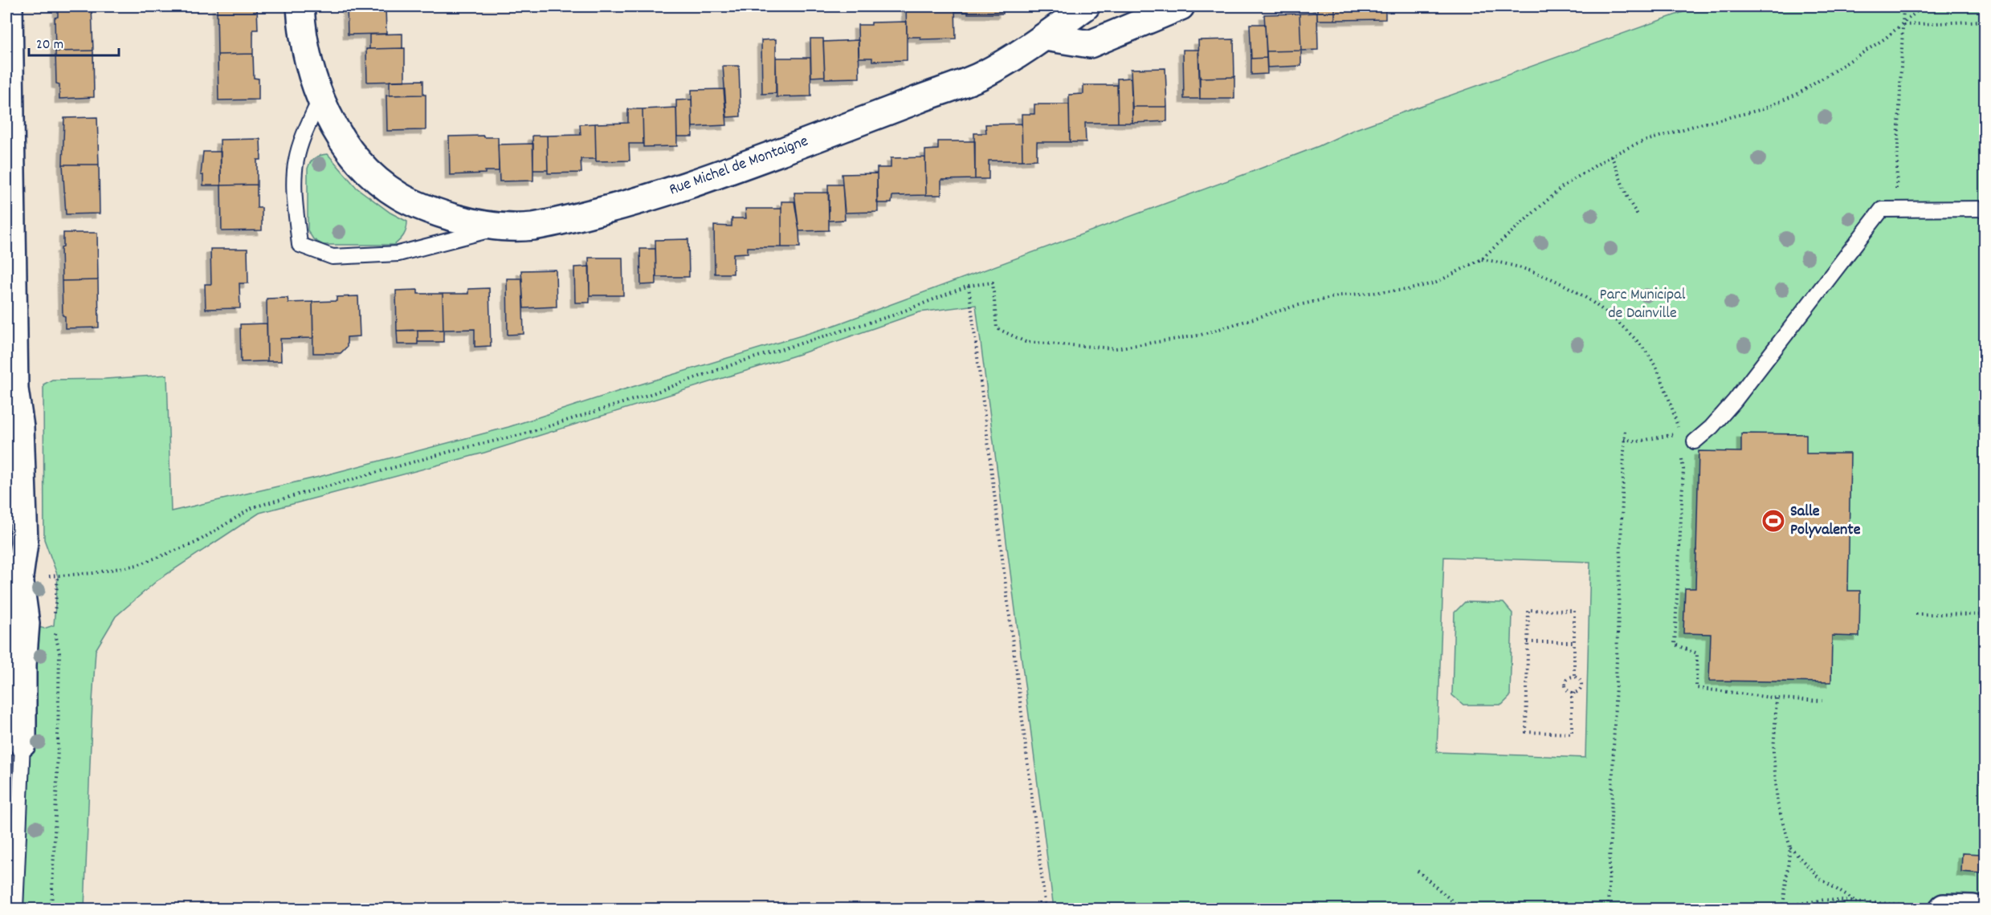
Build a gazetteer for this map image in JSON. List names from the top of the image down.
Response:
{
  "streets": {
    "street": ["Rue Michel de Montaigne"]
  },
  "parks": ["Parc Municipal de Dainville"],
  "places": {
    "sports": ["Salle Polyvalente"]
  },
  "scale_bar": "20 m"
}
